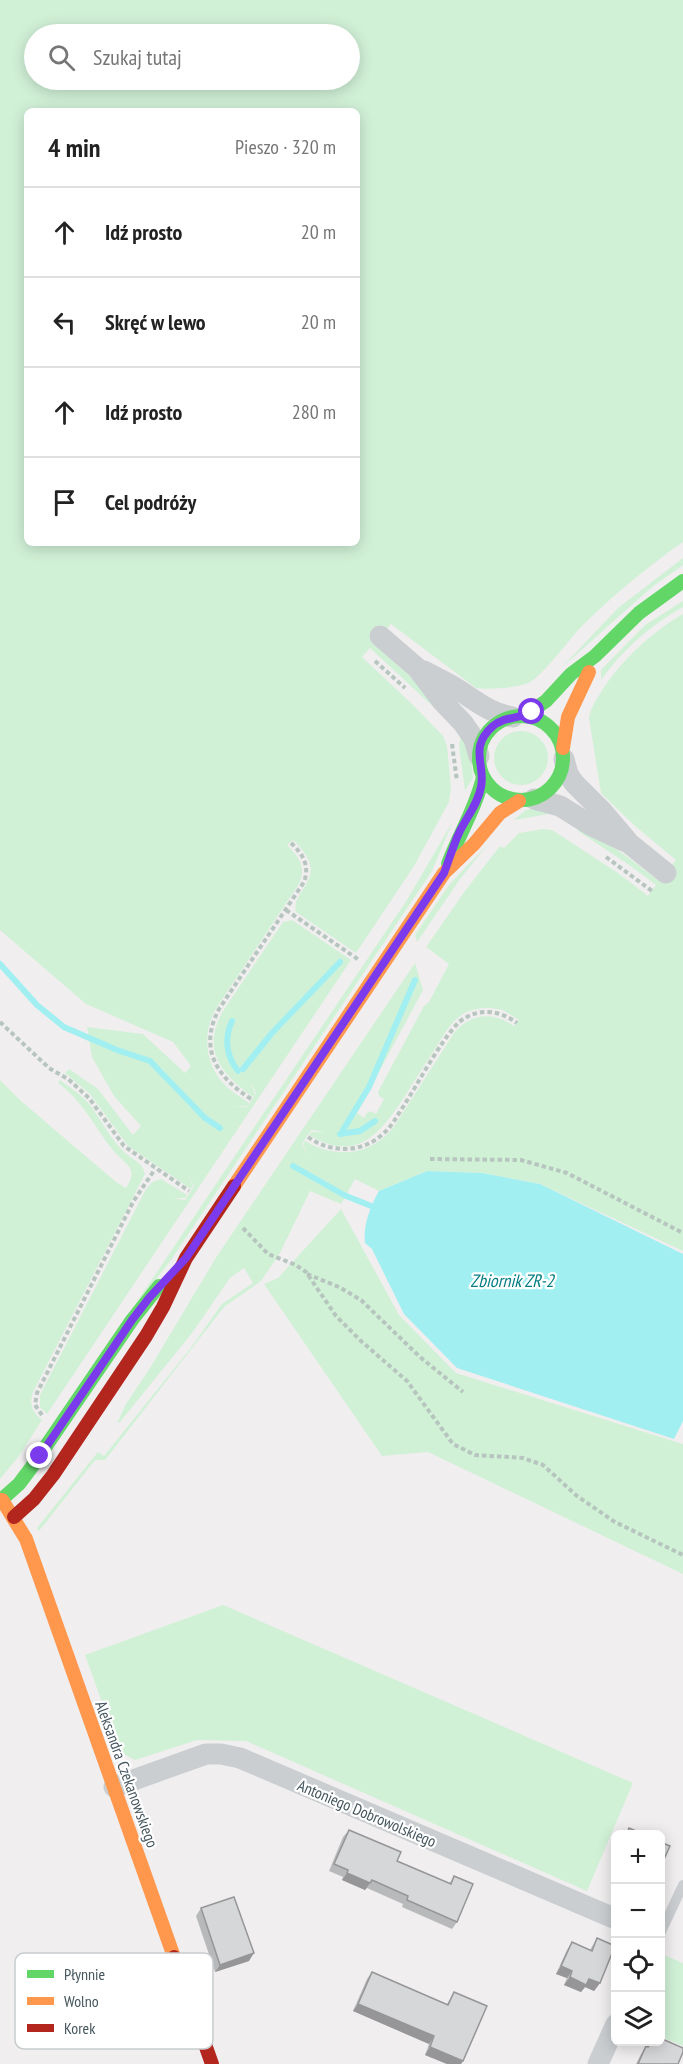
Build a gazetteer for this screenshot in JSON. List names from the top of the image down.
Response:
{
  "streets": {
    "main road": ["Aleksandra Czekanowskiego"],
    "street": ["Antoniego Dobrowolskiego"]
  },
  "crossings": [
    ["Aleksandra Czekanowskiego", "Antoniego Dobrowolskiego"]
  ],
  "water": ["Zbiornik ZR-2"],
  "legend": ["Płynnie", "Wolno", "Korek"],
  "page": {
    "search": "Szukaj tutaj",
    "heading": ["4 min", "Pieszo · 320 m"],
    "list": [
      ["Idź prosto", "20 m"],
      ["Skręć w lewo", "20 m"],
      ["Idź prosto", "280 m"],
      "Cel podróży"
    ],
    "map_buttons": ["+", "−"]
  }
}
